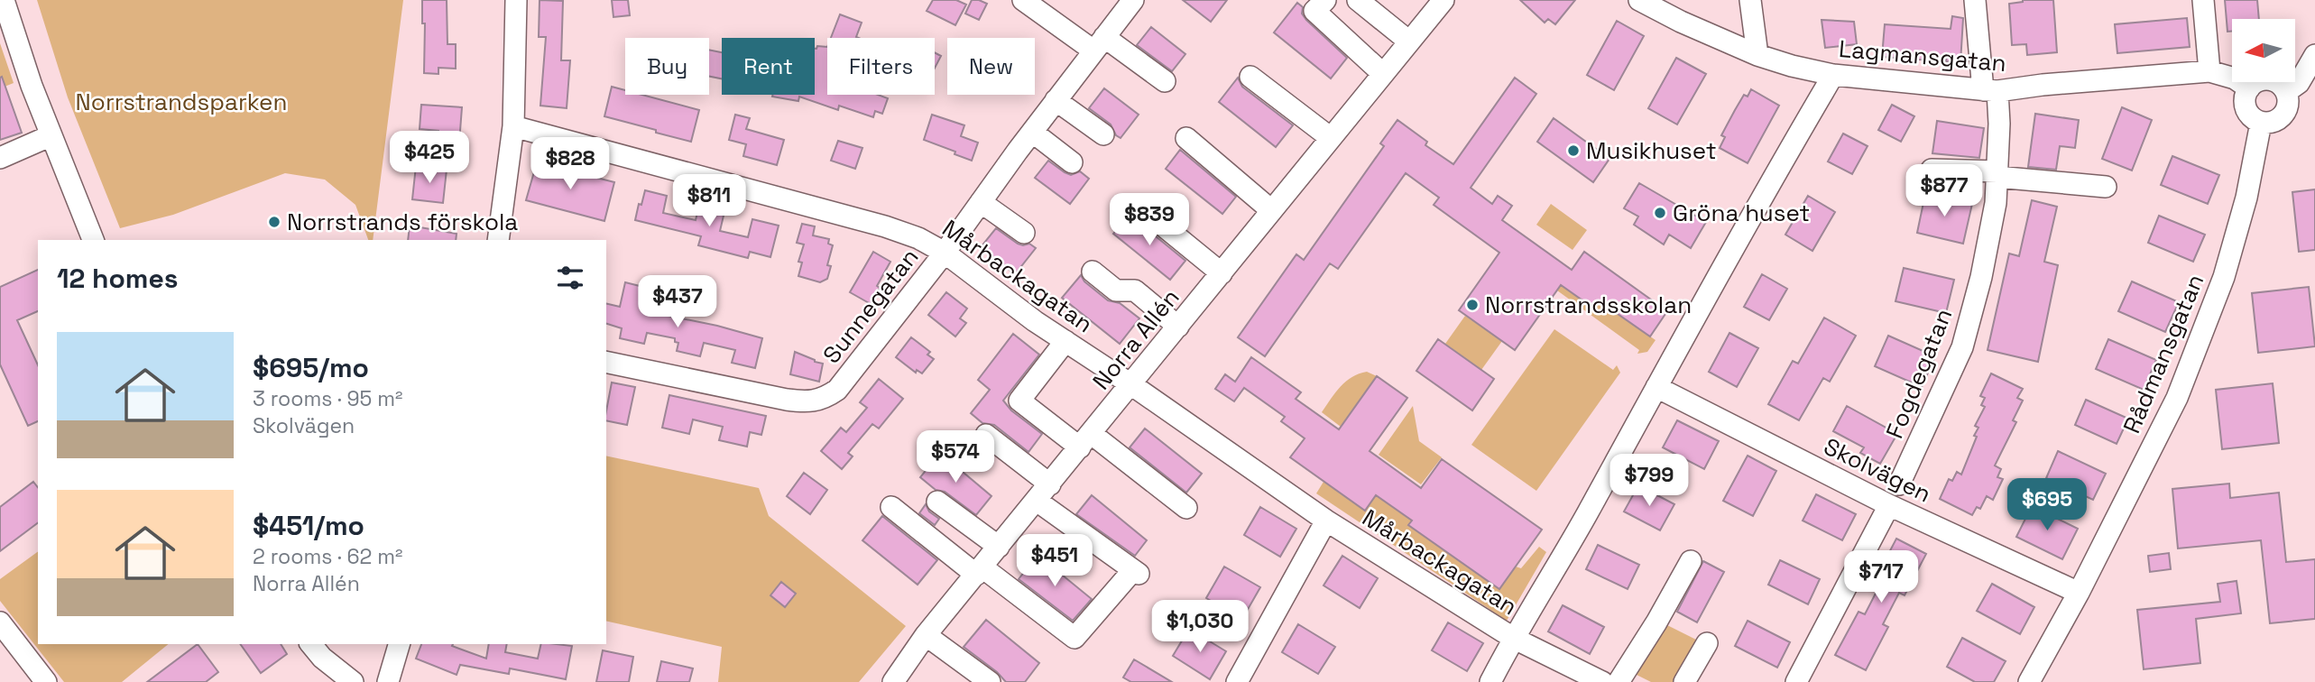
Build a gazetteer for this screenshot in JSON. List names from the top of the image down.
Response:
{
  "streets": {
    "street": [
      "Lagmansgatan",
      "Mårbackagatan",
      "Sunnegatan",
      "Norra Allén",
      "Rådmansgatan",
      "Fogdegatan",
      "Skolvägen"
    ]
  },
  "crossings": [
    ["Lagmansgatan", "Rådmansgatan"],
    ["Lagmansgatan", "Fogdegatan"],
    ["Mårbackagatan", "Sunnegatan"],
    ["Mårbackagatan", "Norra Allén"],
    ["Rådmansgatan", "Skolvägen"]
  ],
  "parks": ["Norrstrandsparken"],
  "places": [
    "Musikhuset",
    "Gröna huset",
    "Norrstrands förskola",
    "Norrstrandsskolan"
  ],
  "north": "left",
  "page": {
    "chip": [
      "Buy",
      "Rent",
      "Filters",
      "New"
    ],
    "price": [
      "$425",
      "$828",
      "$877",
      "$811",
      "$839",
      "$437",
      "$574",
      "$799",
      "$695",
      "$451",
      "$717",
      "$1,030"
    ],
    "heading": "12 homes",
    "list": [
      {
        "name": "$695/mo",
        "note": "3 rooms · 95 m² · Skolvägen"
      },
      {
        "name": "$451/mo",
        "note": "2 rooms · 62 m² · Norra Allén"
      }
    ]
  }
}
